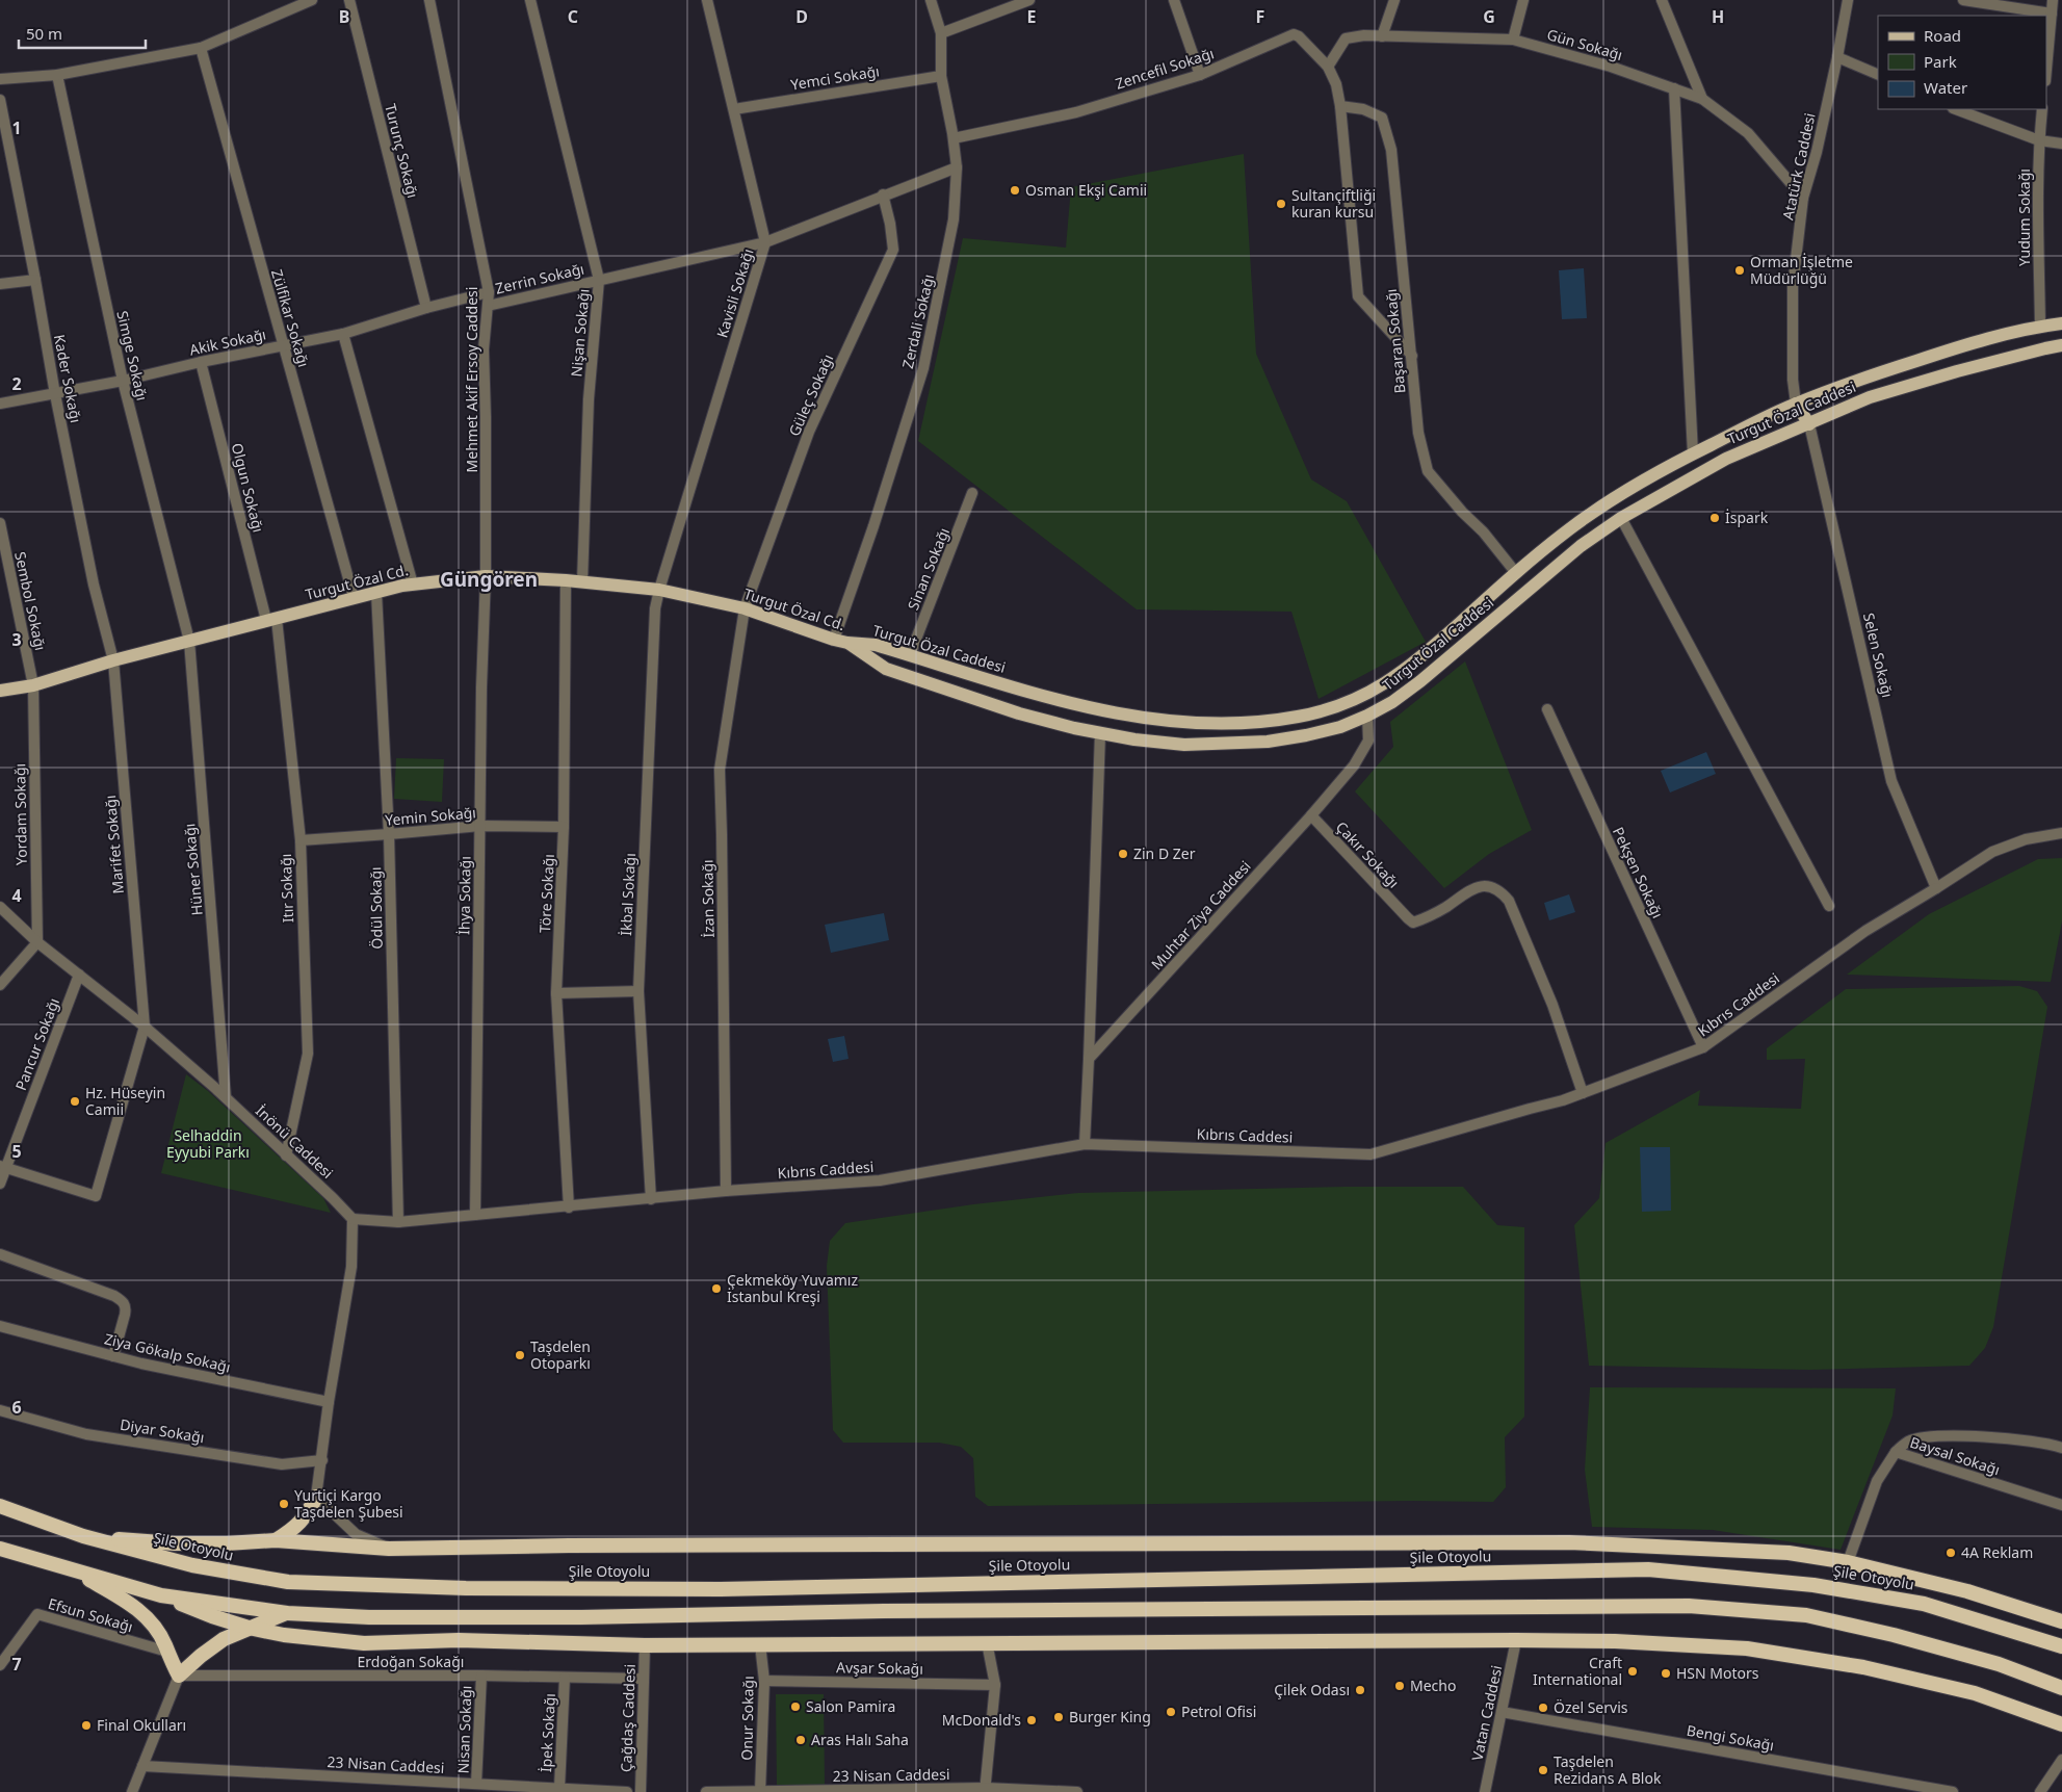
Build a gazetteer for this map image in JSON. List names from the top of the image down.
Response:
{
  "streets": {
    "highway": ["Şile Otoyolu"],
    "main road": ["Turgut Özal Caddesi", "Turgut Özal Cd."],
    "street": [
      "Gün Sokağı",
      "Zencefil Sokağı",
      "Yemci Sokağı",
      "Turunç Sokağı",
      "Atatürk Caddesi",
      "Yudum Sokağı",
      "Zerrin Sokağı",
      "Kavisli Sokağı",
      "Zülfikar Sokağı",
      "Zerdali Sokağı",
      "Nişan Sokağı",
      "Başaran Sokağı",
      "Akik Sokağı",
      "Simge Sokağı",
      "Kader Sokağı",
      "Mehmet Akif Ersoy Caddesi",
      "Güleç Sokağı",
      "Olgun Sokağı",
      "Sinan Sokağı",
      "Sembol Sokağı",
      "Selen Sokağı",
      "Yordam Sokağı",
      "Yemin Sokağı",
      "Marifet Sokağı",
      "Çakır Sokağı",
      "Hüner Sokağı",
      "Pekşen Sokağı",
      "Itır Sokağı",
      "Töre Sokağı",
      "İkbal Sokağı",
      "İhya Sokağı",
      "İzan Sokağı",
      "Ödül Sokağı",
      "Muhtar Ziya Caddesi",
      "Kıbrıs Caddesi",
      "Pancur Sokağı",
      "İnönü Caddesi",
      "Ziya Gökalp Sokağı",
      "Diyar Sokağı",
      "Baysal Sokağı",
      "Efsun Sokağı",
      "Erdoğan Sokağı",
      "Avşar Sokağı",
      "Vatan Caddesi",
      "Çağdaş Caddesi",
      "Onur Sokağı",
      "Nisan Sokağı",
      "İpek Sokağı",
      "Bengi Sokağı",
      "23 Nisan Caddesi"
    ]
  },
  "crossings": [
    ["Gün Sokağı", "Zencefil Sokağı"],
    ["Gün Sokağı", "Atatürk Caddesi"],
    ["Zencefil Sokağı", "Zerdali Sokağı"],
    ["Zencefil Sokağı", "Başaran Sokağı"],
    ["Yemci Sokağı", "Kavisli Sokağı"],
    ["Yemci Sokağı", "Zerdali Sokağı"],
    ["Turunç Sokağı", "Akik Sokağı"],
    ["Atatürk Caddesi", "Turgut Özal Caddesi"],
    ["Yudum Sokağı", "Turgut Özal Caddesi"],
    ["Zerrin Sokağı", "Kavisli Sokağı"],
    ["Zerrin Sokağı", "Zerdali Sokağı"],
    ["Zerrin Sokağı", "Nişan Sokağı"],
    ["Zerrin Sokağı", "Mehmet Akif Ersoy Caddesi"],
    ["Zerrin Sokağı", "Güleç Sokağı"],
    ["Kavisli Sokağı", "Turgut Özal Cd."],
    ["Kavisli Sokağı", "İkbal Sokağı"],
    ["Zülfikar Sokağı", "Akik Sokağı"],
    ["Zülfikar Sokağı", "Turgut Özal Cd."],
    ["Zerdali Sokağı", "Turgut Özal Cd."],
    ["Nişan Sokağı", "Turgut Özal Cd."],
    ["Başaran Sokağı", "Turgut Özal Caddesi"],
    ["Akik Sokağı", "Simge Sokağı"],
    ["Akik Sokağı", "Kader Sokağı"],
    ["Akik Sokağı", "Mehmet Akif Ersoy Caddesi"],
    ["Akik Sokağı", "Olgun Sokağı"],
    ["Simge Sokağı", "Turgut Özal Cd."],
    ["Simge Sokağı", "Hüner Sokağı"],
    ["Kader Sokağı", "Turgut Özal Cd."],
    ["Kader Sokağı", "Marifet Sokağı"],
    ["Mehmet Akif Ersoy Caddesi", "Turgut Özal Cd."],
    ["Mehmet Akif Ersoy Caddesi", "İhya Sokağı"],
    ["Güleç Sokağı", "Turgut Özal Cd."],
    ["Güleç Sokağı", "İzan Sokağı"],
    ["Turgut Özal Caddesi", "Sinan Sokağı"],
    ["Turgut Özal Caddesi", "Turgut Özal Cd."],
    ["Turgut Özal Caddesi", "Selen Sokağı"],
    ["Turgut Özal Caddesi", "Muhtar Ziya Caddesi"],
    ["Olgun Sokağı", "Turgut Özal Cd."],
    ["Olgun Sokağı", "Itır Sokağı"],
    ["Turgut Özal Cd.", "Sembol Sokağı"],
    ["Turgut Özal Cd.", "Yordam Sokağı"],
    ["Turgut Özal Cd.", "Marifet Sokağı"],
    ["Turgut Özal Cd.", "Hüner Sokağı"],
    ["Turgut Özal Cd.", "Itır Sokağı"],
    ["Turgut Özal Cd.", "Töre Sokağı"],
    ["Turgut Özal Cd.", "İkbal Sokağı"],
    ["Turgut Özal Cd.", "İhya Sokağı"],
    ["Turgut Özal Cd.", "İzan Sokağı"],
    ["Turgut Özal Cd.", "Ödül Sokağı"],
    ["Sembol Sokağı", "Yordam Sokağı"],
    ["Selen Sokağı", "Kıbrıs Caddesi"],
    ["Yordam Sokağı", "İnönü Caddesi"],
    ["Yemin Sokağı", "Itır Sokağı"],
    ["Yemin Sokağı", "Töre Sokağı"],
    ["Yemin Sokağı", "İhya Sokağı"],
    ["Yemin Sokağı", "Ödül Sokağı"],
    ["Marifet Sokağı", "İnönü Caddesi"],
    ["Çakır Sokağı", "Muhtar Ziya Caddesi"],
    ["Çakır Sokağı", "Kıbrıs Caddesi"],
    ["Hüner Sokağı", "İnönü Caddesi"],
    ["Pekşen Sokağı", "Kıbrıs Caddesi"],
    ["Itır Sokağı", "İnönü Caddesi"],
    ["Töre Sokağı", "Kıbrıs Caddesi"],
    ["İkbal Sokağı", "Kıbrıs Caddesi"],
    ["İhya Sokağı", "Kıbrıs Caddesi"],
    ["İzan Sokağı", "Kıbrıs Caddesi"],
    ["Ödül Sokağı", "Kıbrıs Caddesi"],
    ["Kıbrıs Caddesi", "İnönü Caddesi"],
    ["Pancur Sokağı", "İnönü Caddesi"],
    ["Erdoğan Sokağı", "Çağdaş Caddesi"],
    ["Erdoğan Sokağı", "Nisan Sokağı"],
    ["Erdoğan Sokağı", "İpek Sokağı"],
    ["Avşar Sokağı", "Onur Sokağı"],
    ["Vatan Caddesi", "Bengi Sokağı"],
    ["Onur Sokağı", "23 Nisan Caddesi"],
    ["Nisan Sokağı", "23 Nisan Caddesi"],
    ["İpek Sokağı", "23 Nisan Caddesi"]
  ],
  "districts": ["Güngören"],
  "parks": ["Selhaddin Eyyubi Parkı"],
  "places": [
    "Osman Ekşi Camii",
    "Sultançiftliği kuran kursu",
    "Orman İşletme Müdürlüğü",
    "İspark",
    "Zin D Zer",
    "Hz. Hüseyin Camii",
    "Çekmeköy Yuvamız İstanbul Kreşi",
    "Taşdelen Otoparkı",
    "Yurtiçi Kargo Taşdelen Şubesi",
    "4A Reklam",
    "Craft International",
    "HSN Motors",
    "Mecho",
    "Çilek Odası",
    "Salon Pamira",
    "Özel Servis",
    "Petrol Ofisi",
    "Burger King",
    "McDonald's",
    "Final Okulları",
    "Aras Halı Saha",
    "Taşdelen Rezidans A Blok"
  ],
  "legend": ["Road", "Park", "Water"],
  "scale_bar": "50 m",
  "grid": {
    "columns": [
      "B",
      "C",
      "D",
      "E",
      "F",
      "G",
      "H"
    ],
    "rows": [
      "1",
      "2",
      "3",
      "4",
      "5",
      "6",
      "7"
    ]
  }
}
